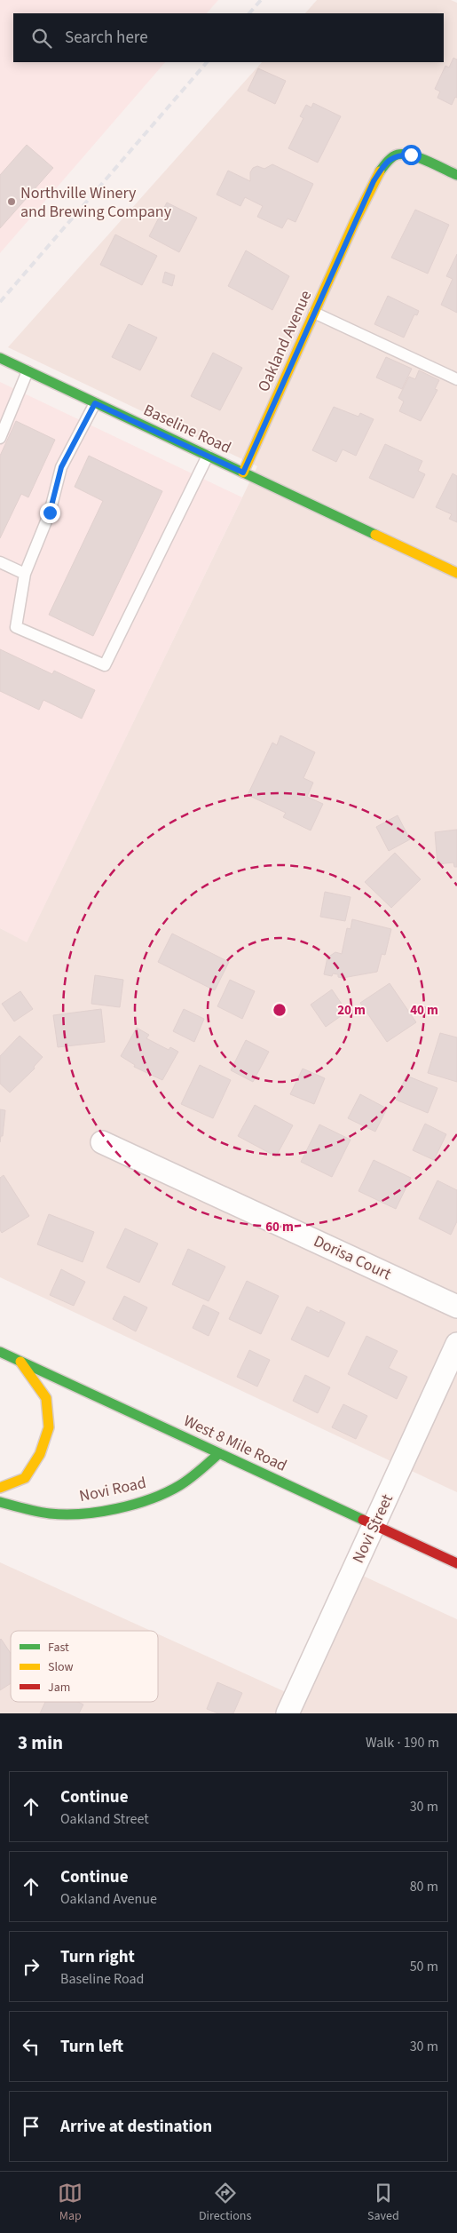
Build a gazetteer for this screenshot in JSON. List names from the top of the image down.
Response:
{
  "streets": {
    "street": [
      "Oakland Avenue",
      "Baseline Road",
      "Dorisa Court",
      "West 8 Mile Road",
      "Novi Road",
      "Novi Street"
    ]
  },
  "crossings": [
    ["Oakland Avenue", "Baseline Road"],
    ["West 8 Mile Road", "Novi Road"],
    ["West 8 Mile Road", "Novi Street"]
  ],
  "places": ["Northville Winery and Brewing Company"],
  "legend": ["Fast", "Slow", "Jam"],
  "page": {
    "search": "Search here",
    "heading": ["3 min", "Walk · 190 m"],
    "list": [
      ["Continue", "Oakland Street", "30 m"],
      ["Continue", "Oakland Avenue", "80 m"],
      ["Turn right", "Baseline Road", "50 m"],
      ["Turn left", "30 m"],
      "Arrive at destination"
    ],
    "nav": ["Map", "Directions", "Saved"]
  },
  "rings": ["20 m", "40 m", "60 m"]
}
